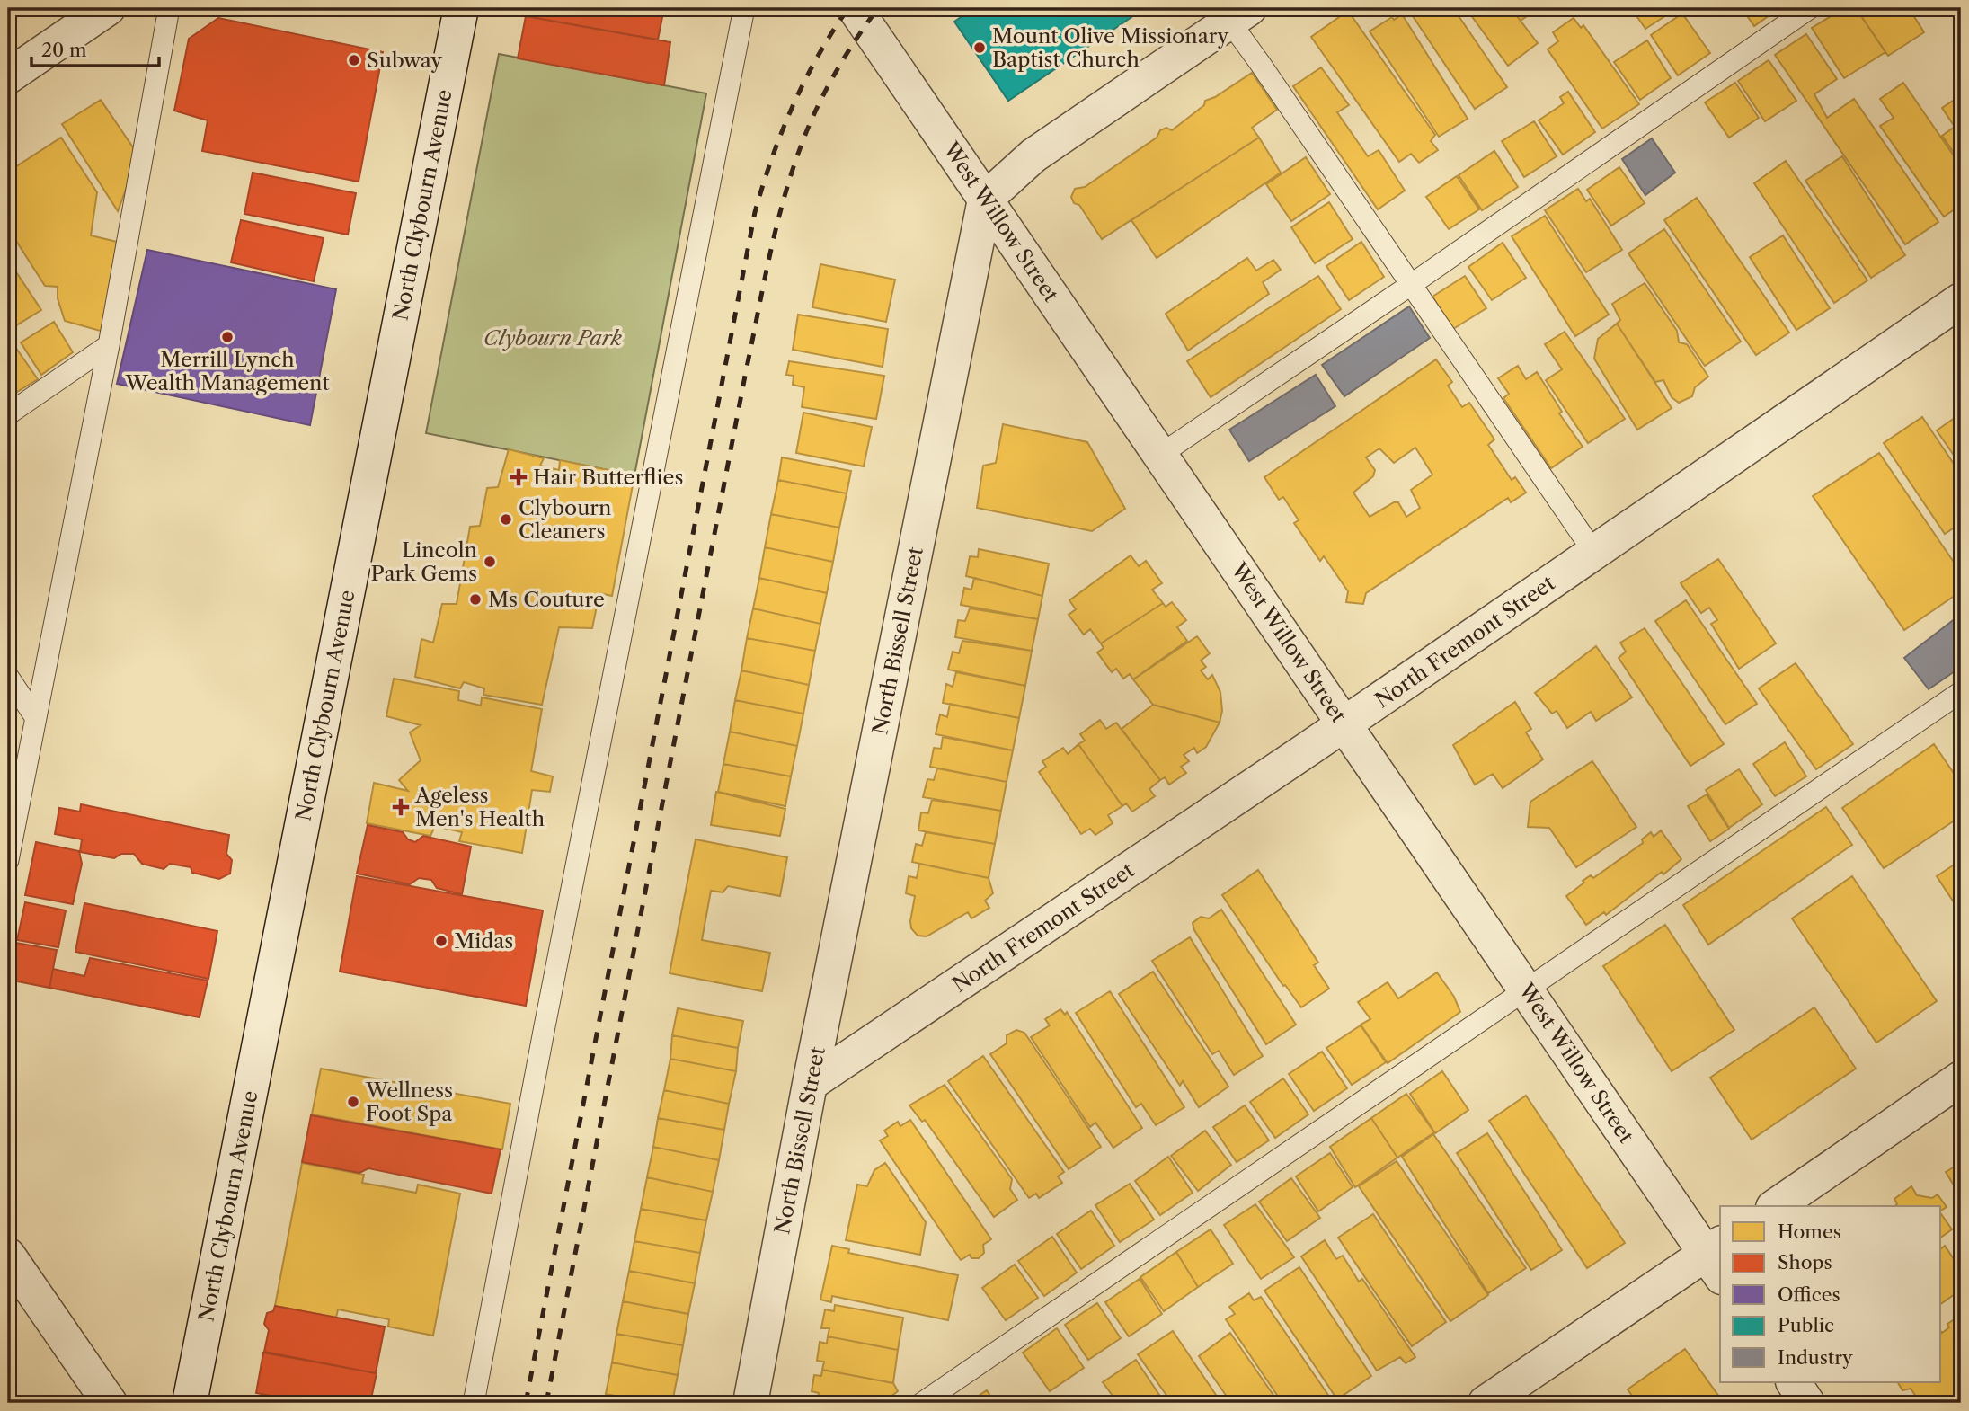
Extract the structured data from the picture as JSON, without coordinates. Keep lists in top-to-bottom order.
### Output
{
  "streets": {
    "street": [
      "North Clybourn Avenue",
      "West Willow Street",
      "North Bissell Street",
      "North Fremont Street"
    ]
  },
  "crossings": [
    ["West Willow Street", "North Bissell Street"],
    ["West Willow Street", "North Fremont Street"],
    ["North Bissell Street", "North Fremont Street"]
  ],
  "parks": ["Clybourn Park"],
  "places": {
    "other": [
      "Mount Olive Missionary Baptist Church",
      "Subway",
      "Merrill Lynch Wealth Management",
      "Clybourn Cleaners",
      "Lincoln Park Gems",
      "Ms Couture",
      "Midas",
      "Wellness Foot Spa"
    ],
    "health": ["Hair Butterflies", "Ageless Men's Health"]
  },
  "legend": [
    "Homes",
    "Shops",
    "Offices",
    "Public",
    "Industry"
  ],
  "scale_bar": "20 m"
}
